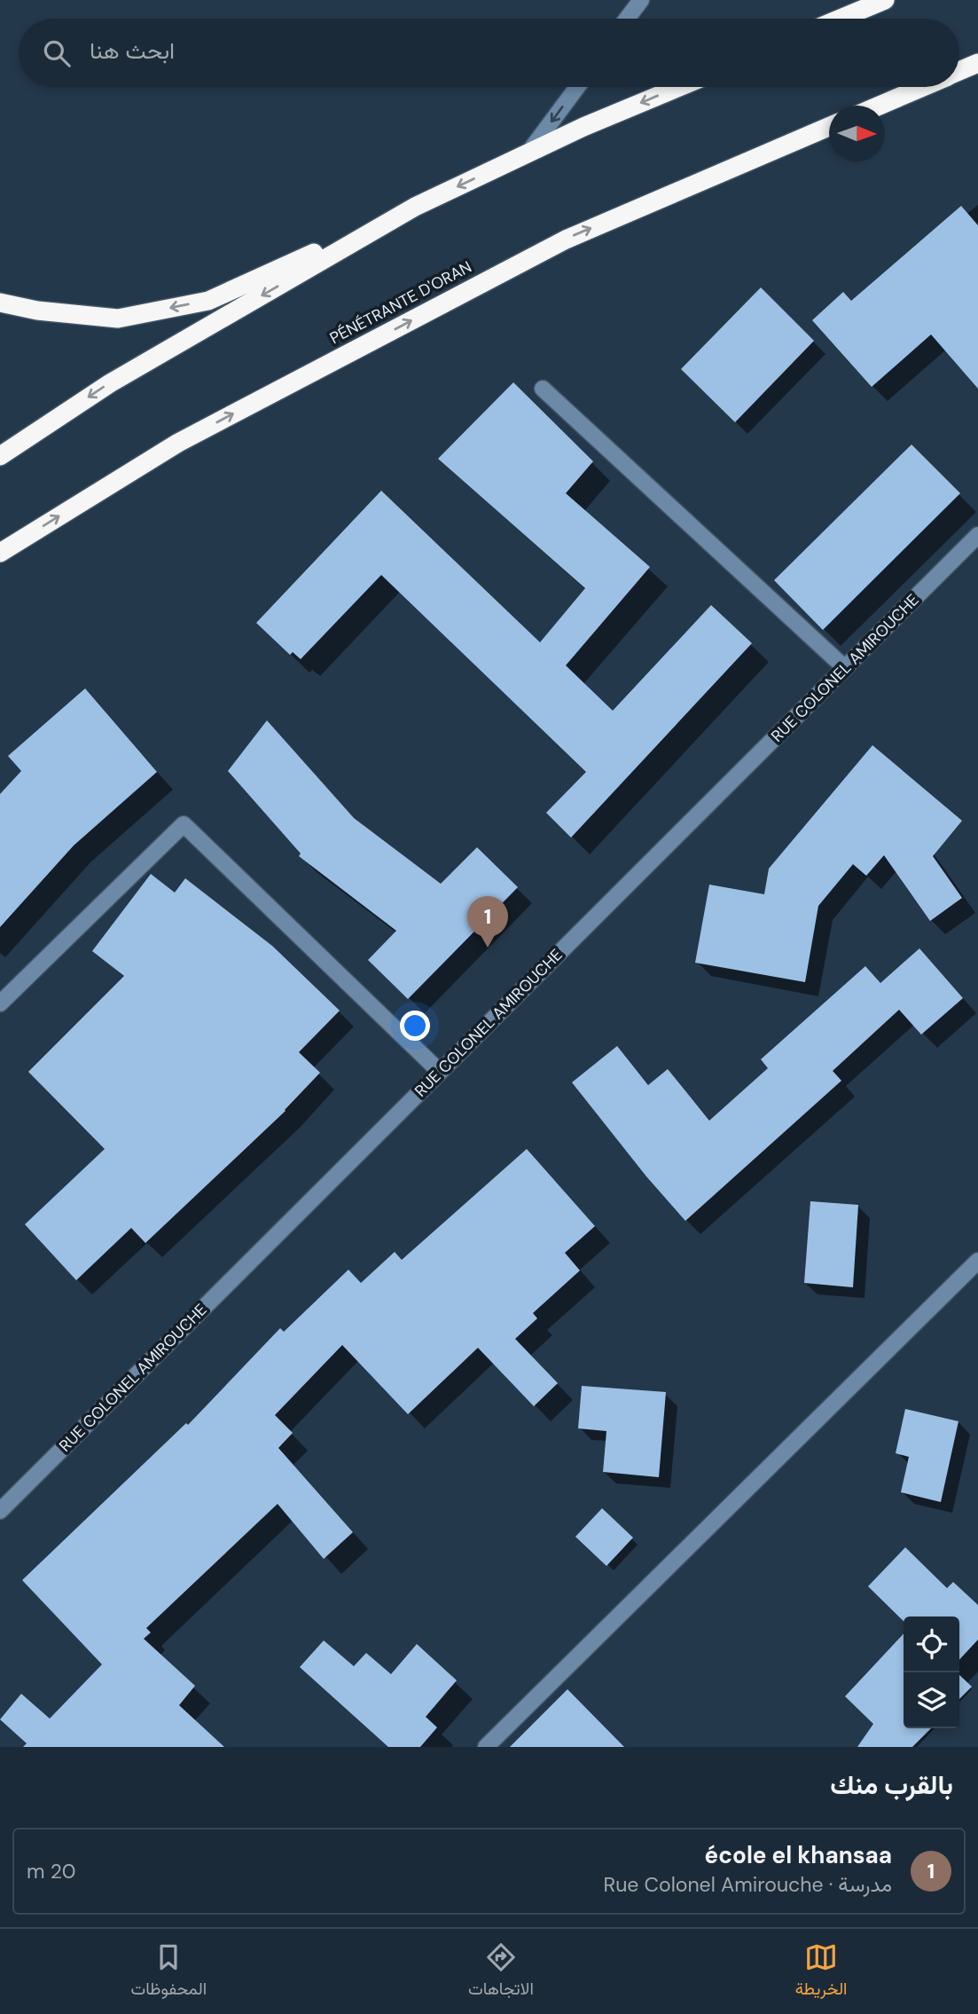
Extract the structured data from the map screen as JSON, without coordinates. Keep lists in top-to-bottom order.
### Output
{
  "streets": {
    "highway": ["PÉNÉTRANTE D'ORAN"],
    "street": ["RUE COLONEL AMIROUCHE"]
  },
  "north": "right",
  "page": {
    "search": "ابحث هنا",
    "pins": "1",
    "heading": "بالقرب منك",
    "list": [
      {
        "mark": "1",
        "name": "école el khansaa",
        "note": "مدرسة · Rue Colonel Amirouche",
        "value": "20 m"
      }
    ],
    "nav": ["الخريطة", "الاتجاهات", "المحفوظات"]
  }
}
